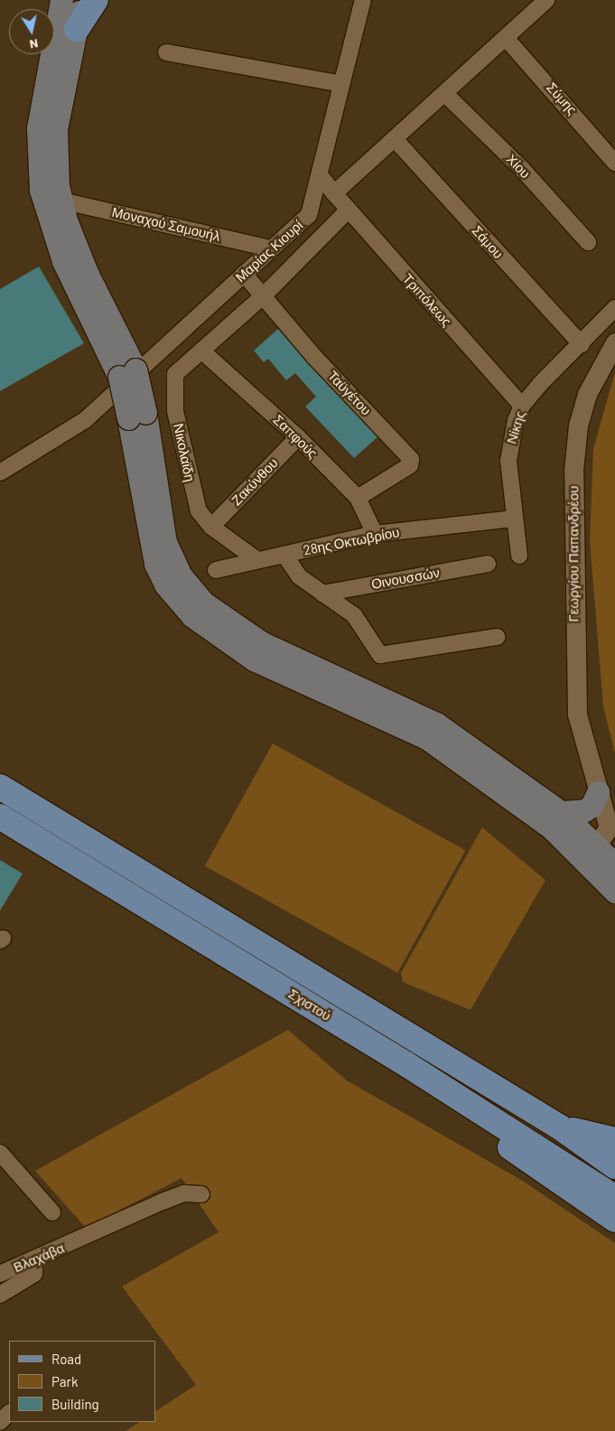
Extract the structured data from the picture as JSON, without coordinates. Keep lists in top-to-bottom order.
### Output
{
  "streets": {
    "main road": ["Σχιστού"],
    "street": [
      "Σύμης",
      "Χίου",
      "Μοναχού Σαμουήλ",
      "Σάμου",
      "Μαρίας Κιουρί",
      "Τριπόλεως",
      "Ταϋγέτου",
      "Νίκης",
      "Σαπφούς",
      "Νικολαϊδη",
      "Ζακύνθου",
      "28ης Οκτωβρίου",
      "Γεωργίου Παπανδρέου",
      "Οινουσσών",
      "Βλαχάβα"
    ]
  },
  "crossings": [
    ["Μοναχού Σαμουήλ", "Μαρίας Κιουρί"],
    ["Σάμου", "Νίκης"],
    ["Μαρίας Κιουρί", "Τριπόλεως"],
    ["Μαρίας Κιουρί", "Ταϋγέτου"],
    ["Μαρίας Κιουρί", "Σαπφούς"],
    ["Μαρίας Κιουρί", "Νικολαϊδη"],
    ["Τριπόλεως", "Νίκης"],
    ["Ταϋγέτου", "Σαπφούς"],
    ["Νίκης", "28ης Οκτωβρίου"],
    ["Σαπφούς", "Ζακύνθου"],
    ["Σαπφούς", "28ης Οκτωβρίου"],
    ["Νικολαϊδη", "Ζακύνθου"]
  ],
  "legend": ["Road", "Park", "Building"],
  "north": "bottom"
}
